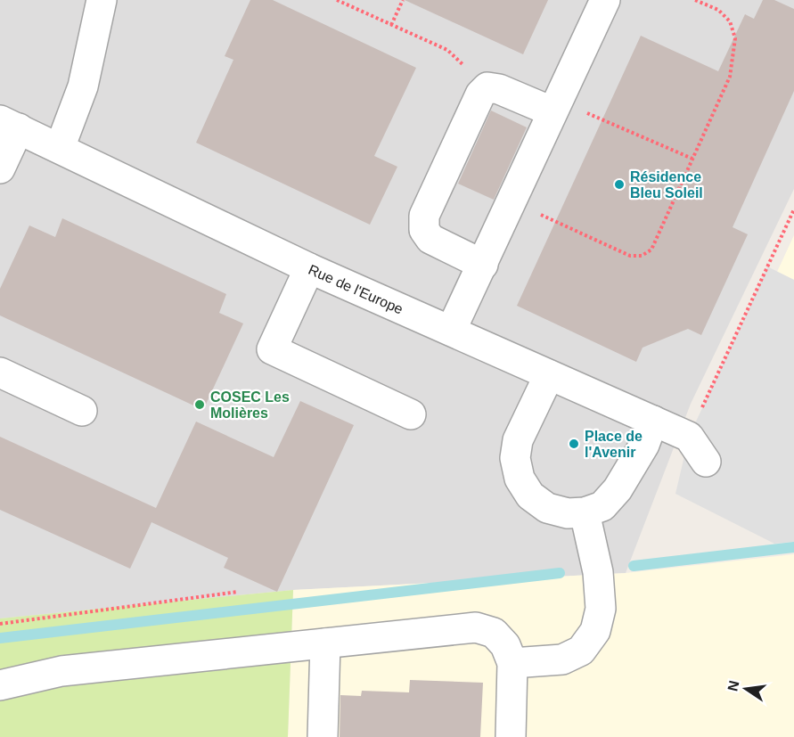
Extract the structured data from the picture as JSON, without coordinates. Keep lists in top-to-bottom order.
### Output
{
  "streets": {
    "street": ["Rue de l'Europe"]
  },
  "places": ["Résidence Bleu Soleil", "COSEC Les Molières", "Place de l'Avenir"],
  "north": "left"
}
